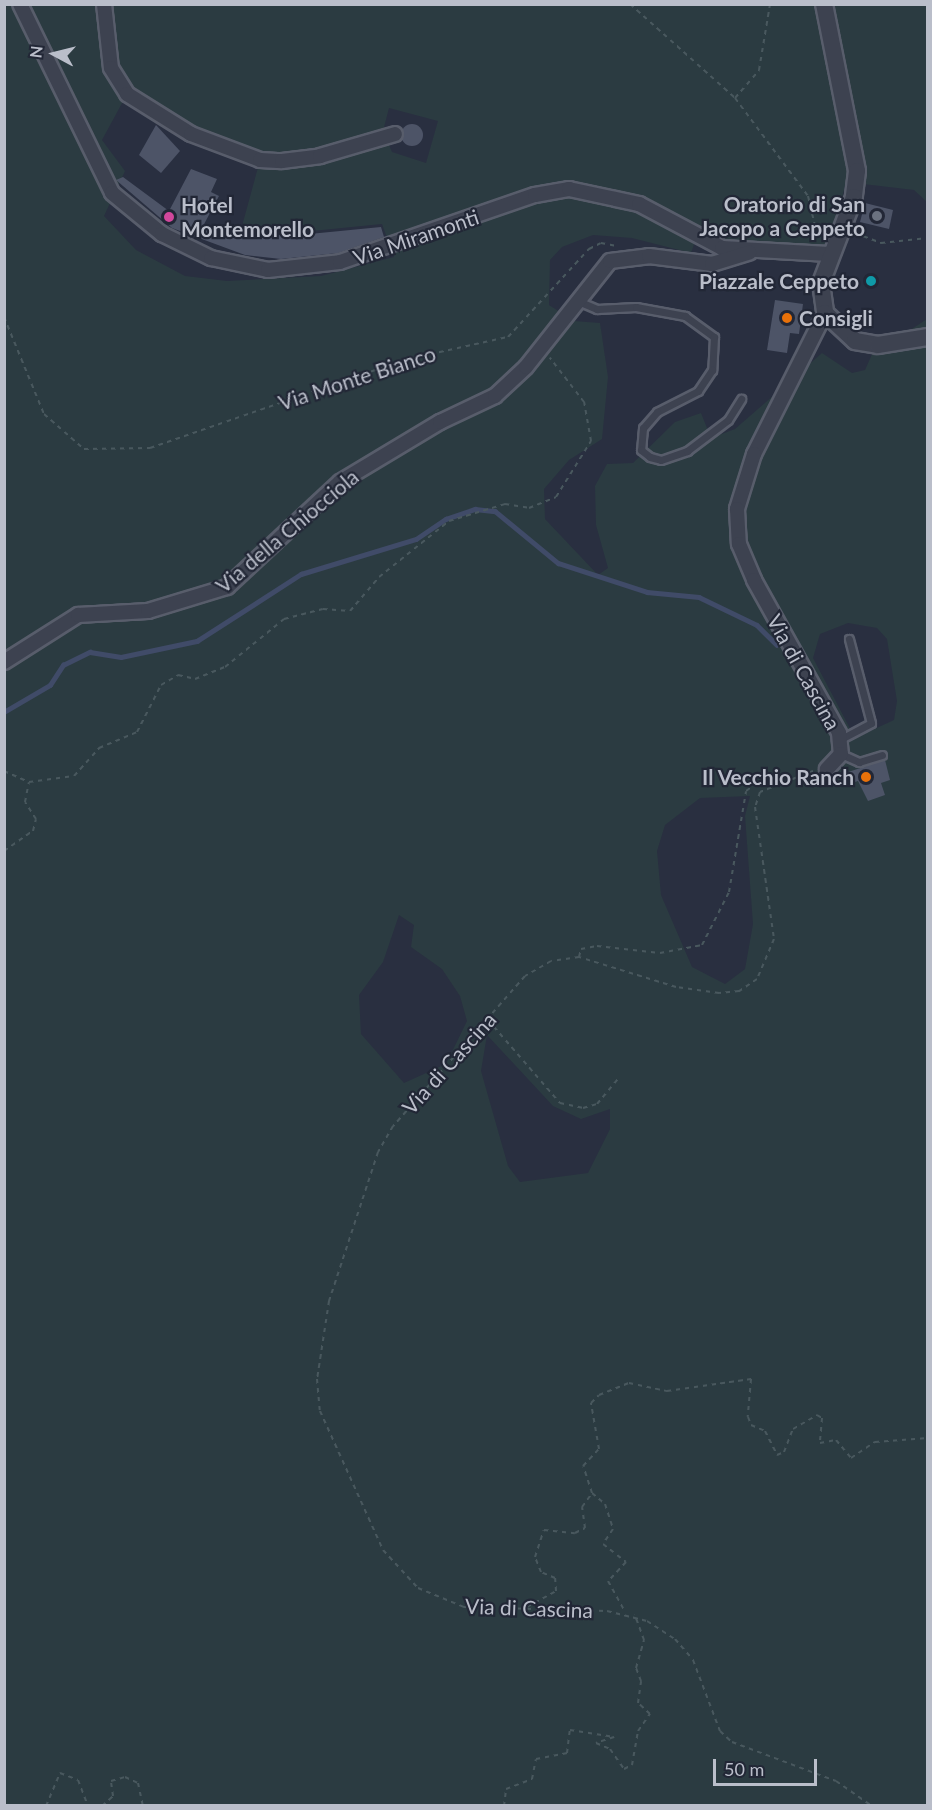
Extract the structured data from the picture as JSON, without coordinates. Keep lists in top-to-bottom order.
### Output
{
  "streets": {
    "street": ["Via Miramonti", "Via della Chiocciola", "Via di Cascina"],
    "path": ["Via Monte Bianco"]
  },
  "crossings": [
    ["Via Monte Bianco", "Via della Chiocciola"]
  ],
  "places": [
    "Oratorio di San Jacopo a Ceppeto",
    "Hotel Montemorello",
    "Piazzale Ceppeto",
    "Consigli",
    "Il Vecchio Ranch"
  ],
  "scale_bar": "50 m",
  "north": "left"
}
